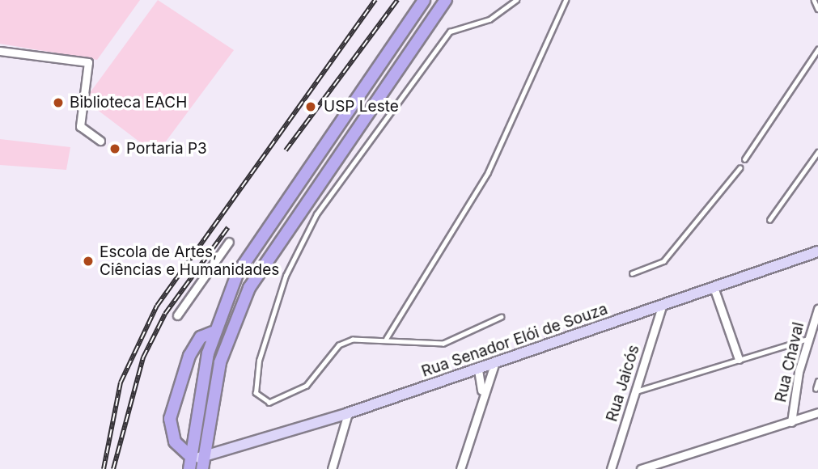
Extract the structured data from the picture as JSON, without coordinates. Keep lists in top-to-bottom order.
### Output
{
  "streets": {
    "main road": ["Rua Senador Elói de Souza"],
    "street": ["Rua Chaval", "Rua Jaicós"]
  },
  "crossings": [
    ["Rua Senador Elói de Souza", "Rua Jaicós"]
  ],
  "places": [
    "Biblioteca EACH",
    "USP Leste",
    "Portaria P3",
    "Escola de Artes, Ciências e Humanidades"
  ]
}
